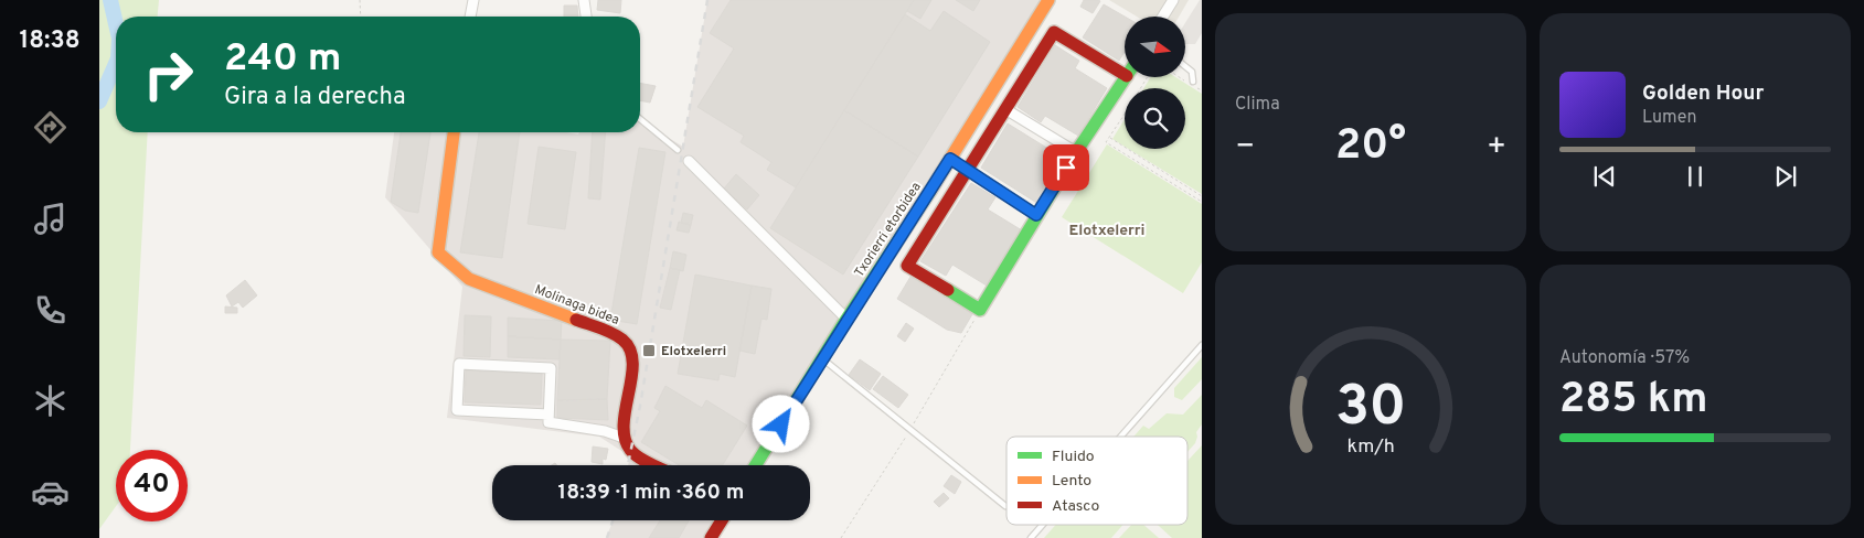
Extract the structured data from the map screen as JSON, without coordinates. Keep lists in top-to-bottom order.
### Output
{
  "streets": {
    "street": ["Txorierri etorbidea", "Molinaga bidea"]
  },
  "districts": ["Elotxelerri"],
  "places": {
    "transit": ["Elotxelerri"]
  },
  "legend": ["Fluido", "Lento", "Atasco"],
  "north": "right",
  "page": {
    "tabs": "18:38",
    "tile": [
      "Clima",
      ["Autonomía · 57%", "285 km"]
    ],
    "turn": ["240 m", "Gira a la derecha"],
    "song": ["Golden Hour", "Lumen"],
    "heat": ["−", "20°", "+"],
    "limit": "40",
    "trip": "18:39 · 1 min · 360 m",
    "gauge": ["30", "km/h"]
  }
}
